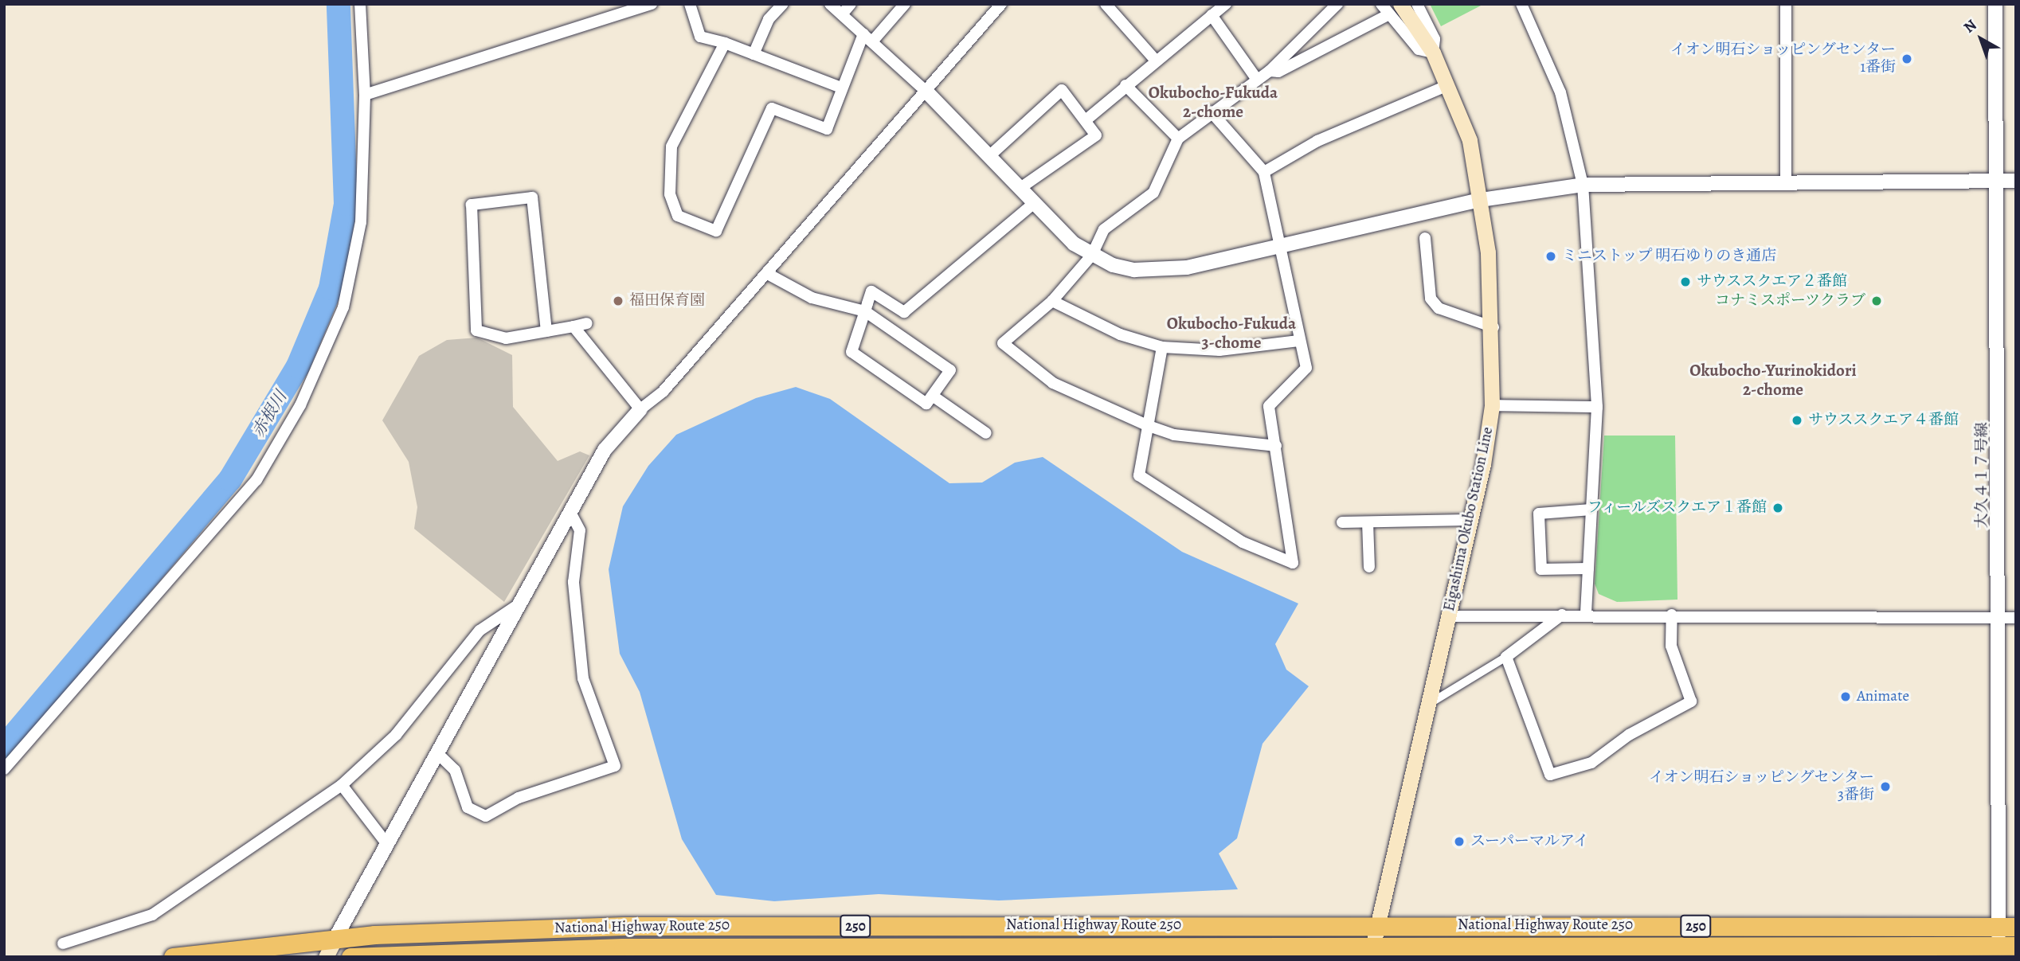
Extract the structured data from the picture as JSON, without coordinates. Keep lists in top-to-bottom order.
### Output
{
  "streets": {
    "highway": ["National Highway Route 250", "250"],
    "main road": ["Eigashima Okubo Station Line"],
    "street": ["大久４１７号線"]
  },
  "crossings": [
    ["大久４１７号線", "National Highway Route 250"],
    ["Eigashima Okubo Station Line", "National Highway Route 250"]
  ],
  "districts": ["Okubocho-Fukuda 2-chome", "Okubocho-Fukuda 3-chome", "Okubocho-Yurinokidori 2-chome"],
  "water": ["赤根川"],
  "places": [
    "イオン明石ショッピングセンター 1番街",
    "ミニストップ 明石ゆりのき通店",
    "サウススクエア２番館",
    "福田保育園",
    "コナミスポーツクラブ",
    "サウススクエア４番館",
    "フィールズスクエア１番館",
    "Animate",
    "イオン明石ショッピングセンター 3番街",
    "スーパーマルアイ"
  ],
  "north": "top left"
}
